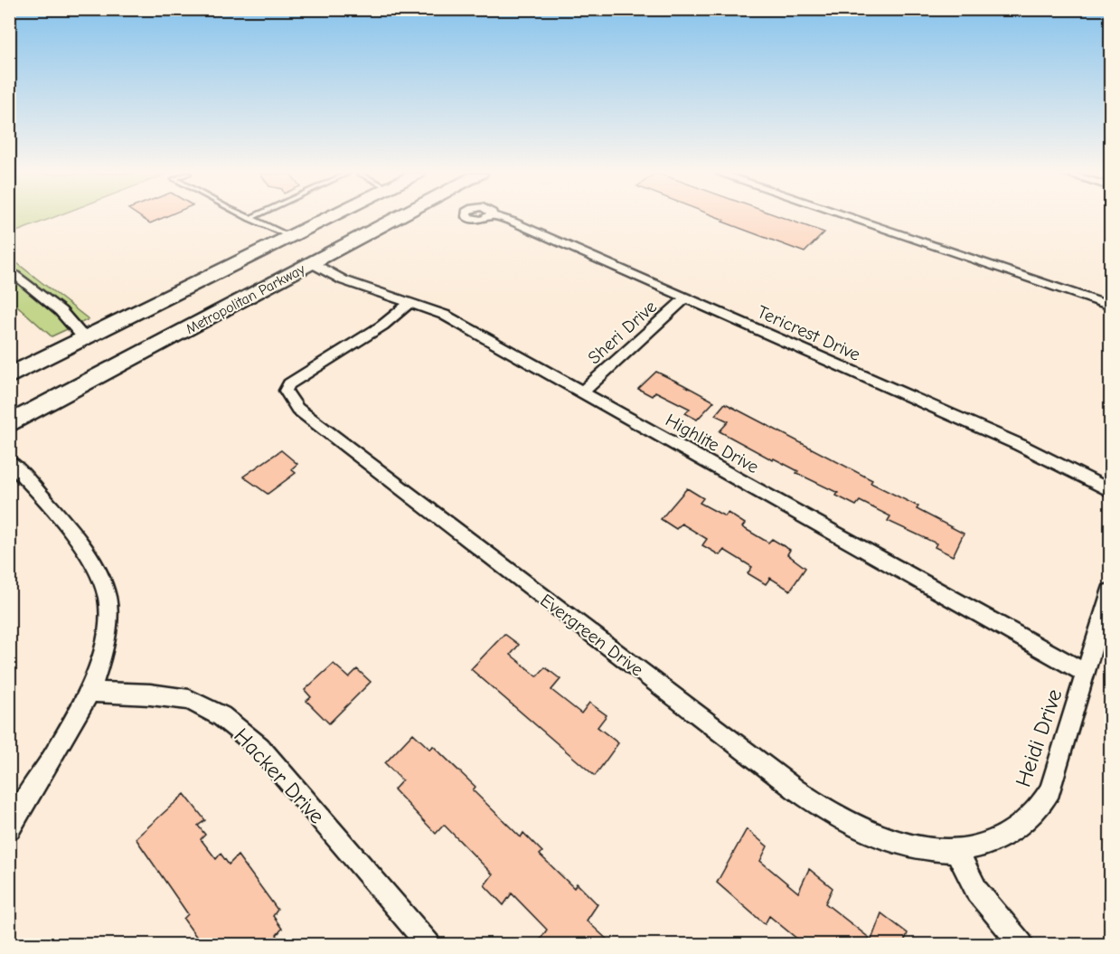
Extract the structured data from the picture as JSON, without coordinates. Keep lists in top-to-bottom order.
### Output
{
  "streets": {
    "main road": ["Metropolitan Parkway"],
    "street": [
      "Sheri Drive",
      "Tericrest Drive",
      "Highlite Drive",
      "Evergreen Drive",
      "Heidi Drive",
      "Hacker Drive"
    ]
  },
  "crossings": [
    ["Metropolitan Parkway", "Highlite Drive"],
    ["Sheri Drive", "Tericrest Drive"],
    ["Sheri Drive", "Highlite Drive"],
    ["Highlite Drive", "Evergreen Drive"],
    ["Highlite Drive", "Heidi Drive"],
    ["Evergreen Drive", "Heidi Drive"]
  ]
}
